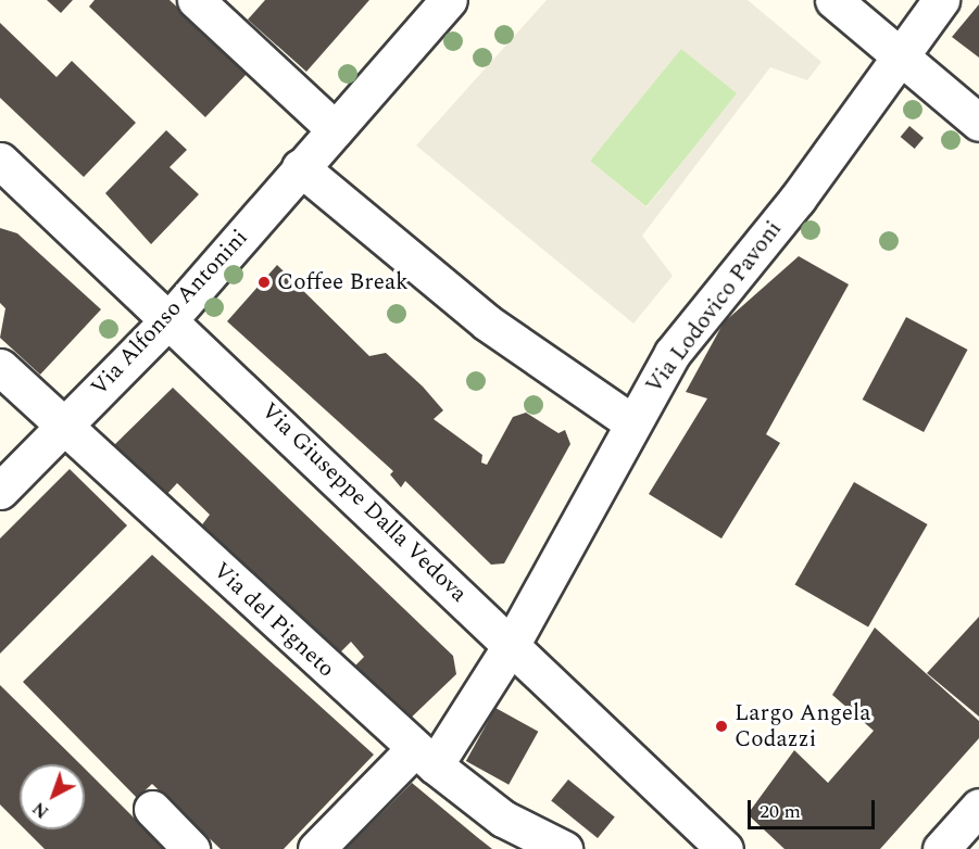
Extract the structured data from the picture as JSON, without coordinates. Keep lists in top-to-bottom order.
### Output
{
  "streets": {
    "street": [
      "Via Lodovico Pavoni",
      "Via Alfonso Antonini",
      "Via Giuseppe Dalla Vedova",
      "Via del Pigneto"
    ]
  },
  "crossings": [
    ["Via Lodovico Pavoni", "Via Giuseppe Dalla Vedova"],
    ["Via Lodovico Pavoni", "Via del Pigneto"],
    ["Via Alfonso Antonini", "Via Giuseppe Dalla Vedova"],
    ["Via Alfonso Antonini", "Via del Pigneto"]
  ],
  "places": ["Coffee Break", "Largo Angela Codazzi"],
  "scale_bar": "20 m",
  "north": "bottom left"
}
